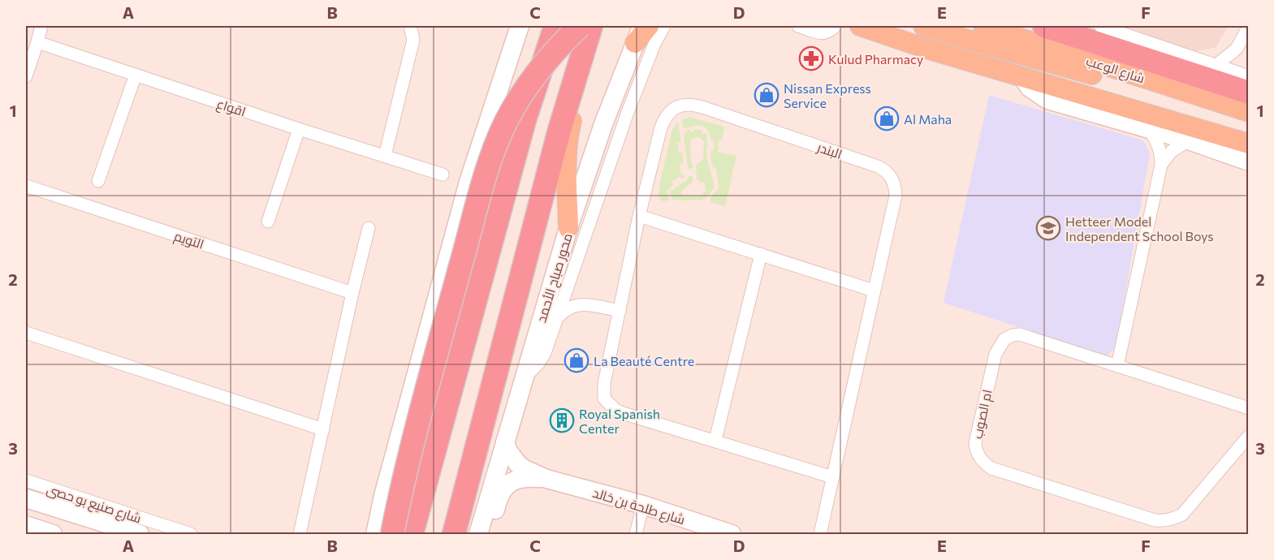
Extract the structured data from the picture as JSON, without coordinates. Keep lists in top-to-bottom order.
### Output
{
  "streets": {
    "main road": ["شارع الوعب"],
    "street": [
      "اقواع",
      "البندر",
      "التويم",
      "محور صباح الأحمد",
      "ام الصوب",
      "شارع صنيع بو حصى",
      "شارع طلحة بن خالد"
    ]
  },
  "crossings": [
    ["محور صباح الأحمد", "شارع طلحة بن خالد"]
  ],
  "places": {
    "pharmacy": ["Kulud Pharmacy"],
    "shop": ["Nissan Express Service", "Al Maha", "La Beauté Centre"],
    "school or university": ["Hetteer Model Independent School Boys"],
    "building": ["Royal Spanish Center"]
  },
  "grid": {
    "columns": [
      "A",
      "B",
      "C",
      "D",
      "E",
      "F"
    ],
    "rows": ["1", "2", "3"]
  }
}
